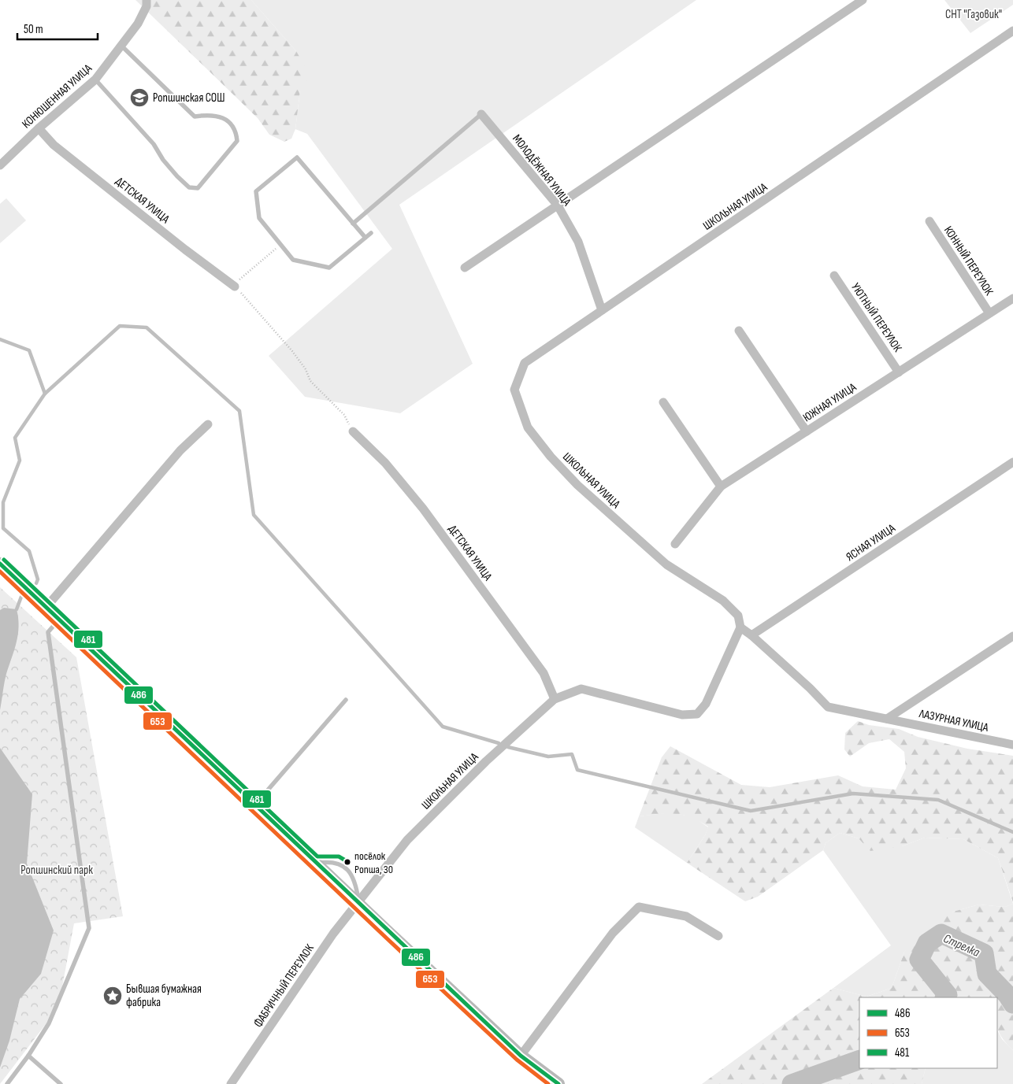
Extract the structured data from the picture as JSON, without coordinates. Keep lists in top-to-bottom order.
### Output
{
  "streets": {
    "street": [
      "КОНЮШЕННАЯ УЛИЦА",
      "МОЛОДЁЖНАЯ УЛИЦА",
      "ДЕТСКАЯ УЛИЦА",
      "ШКОЛЬНАЯ УЛИЦА",
      "КОННЫЙ ПЕРЕУЛОК",
      "УЮТНЫЙ ПЕРЕУЛОК",
      "ЮЖНАЯ УЛИЦА",
      "ЯСНАЯ УЛИЦА",
      "ЛАЗУРНАЯ УЛИЦА",
      "ФАБРИЧНЫЙ ПЕРЕУЛОК"
    ]
  },
  "crossings": [
    ["КОНЮШЕННАЯ УЛИЦА", "ДЕТСКАЯ УЛИЦА"],
    ["МОЛОДЁЖНАЯ УЛИЦА", "ШКОЛЬНАЯ УЛИЦА"],
    ["ДЕТСКАЯ УЛИЦА", "ШКОЛЬНАЯ УЛИЦА"],
    ["ШКОЛЬНАЯ УЛИЦА", "ФАБРИЧНЫЙ ПЕРЕУЛОК"],
    ["КОННЫЙ ПЕРЕУЛОК", "ЮЖНАЯ УЛИЦА"],
    ["УЮТНЫЙ ПЕРЕУЛОК", "ЮЖНАЯ УЛИЦА"],
    ["ЯСНАЯ УЛИЦА", "ЛАЗУРНАЯ УЛИЦА"]
  ],
  "water": ["Стрелка"],
  "parks": ["СНТ \"Газовик\"", "Ропшинский парк"],
  "places": {
    "school or university": ["Ропшинская СОШ"],
    "other": ["посёлок Ропша, 30"],
    "place": ["Бывшая бумажная фабрика"]
  },
  "lines": ["transit line 481", "transit line 486", "transit line 653"],
  "legend": ["486", "653", "481"],
  "scale_bar": "50 m"
}
